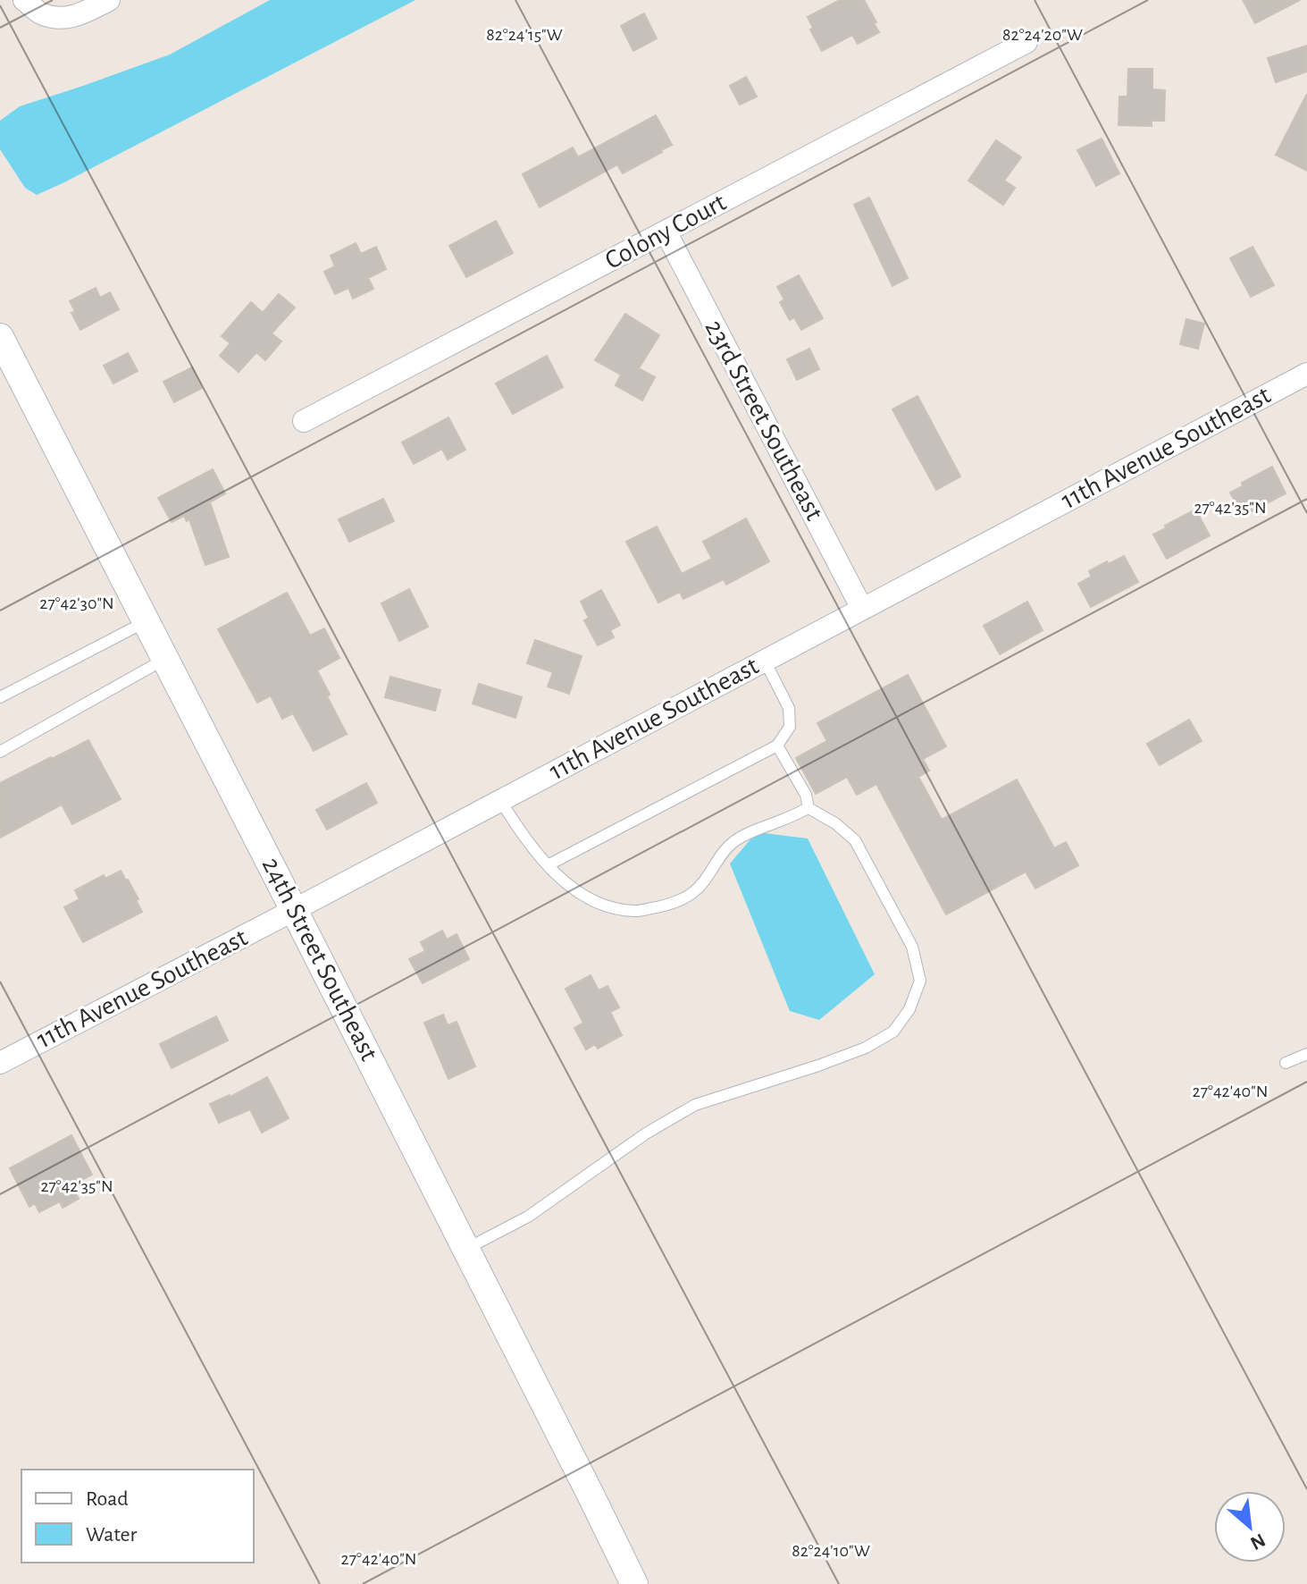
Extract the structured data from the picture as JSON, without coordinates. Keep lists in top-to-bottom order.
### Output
{
  "streets": {
    "street": [
      "Colony Court",
      "23rd Street Southeast",
      "11th Avenue Southeast",
      "24th Street Southeast"
    ]
  },
  "crossings": [
    ["Colony Court", "23rd Street Southeast"],
    ["23rd Street Southeast", "11th Avenue Southeast"],
    ["11th Avenue Southeast", "24th Street Southeast"]
  ],
  "legend": ["Road", "Water"],
  "north": "bottom right",
  "coordinates": [
    "82°24'15\"W",
    "82°24'20\"W",
    "27°42'35\"N",
    "27°42'30\"N",
    "27°42'40\"N",
    "82°24'10\"W"
  ]
}
